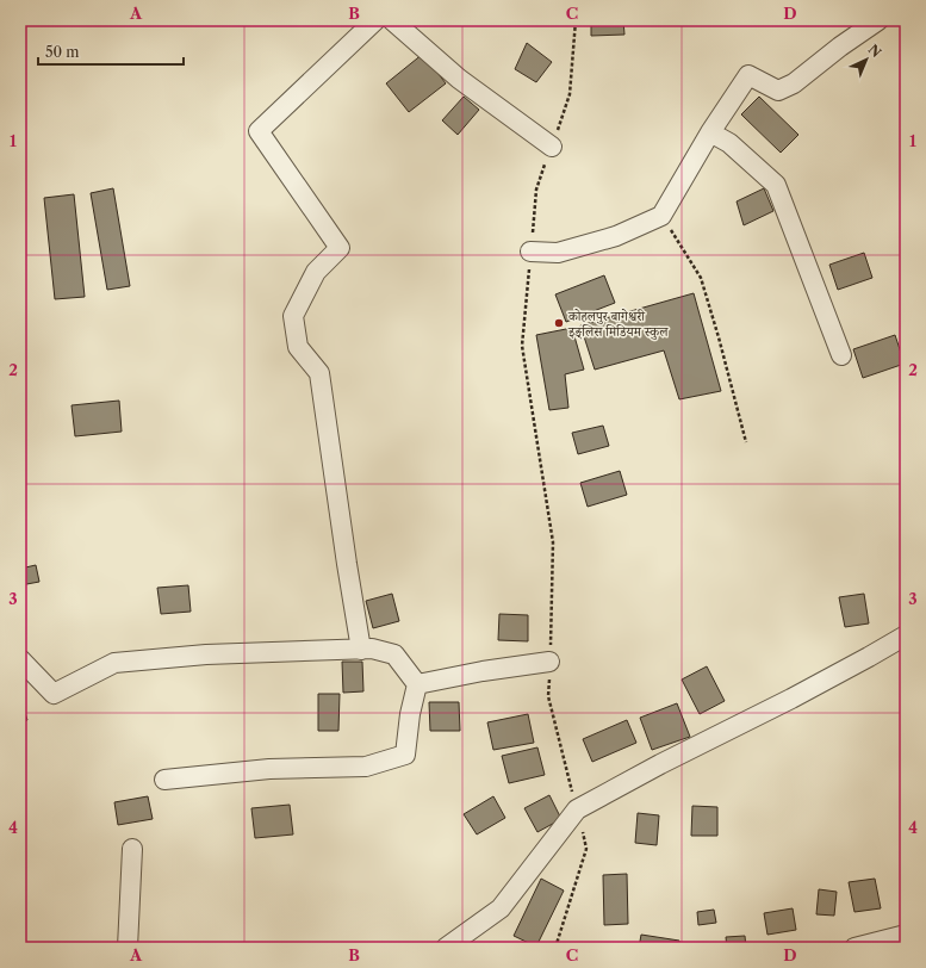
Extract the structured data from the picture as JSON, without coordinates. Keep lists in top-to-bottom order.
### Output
{
  "places": ["कोहलपुर बागेश्वरी इङ्लिस मिडियम स्कुल"],
  "scale_bar": "50 m",
  "north": "top right",
  "grid": {
    "columns": [
      "A",
      "B",
      "C",
      "D"
    ],
    "rows": [
      "1",
      "2",
      "3",
      "4"
    ]
  }
}
